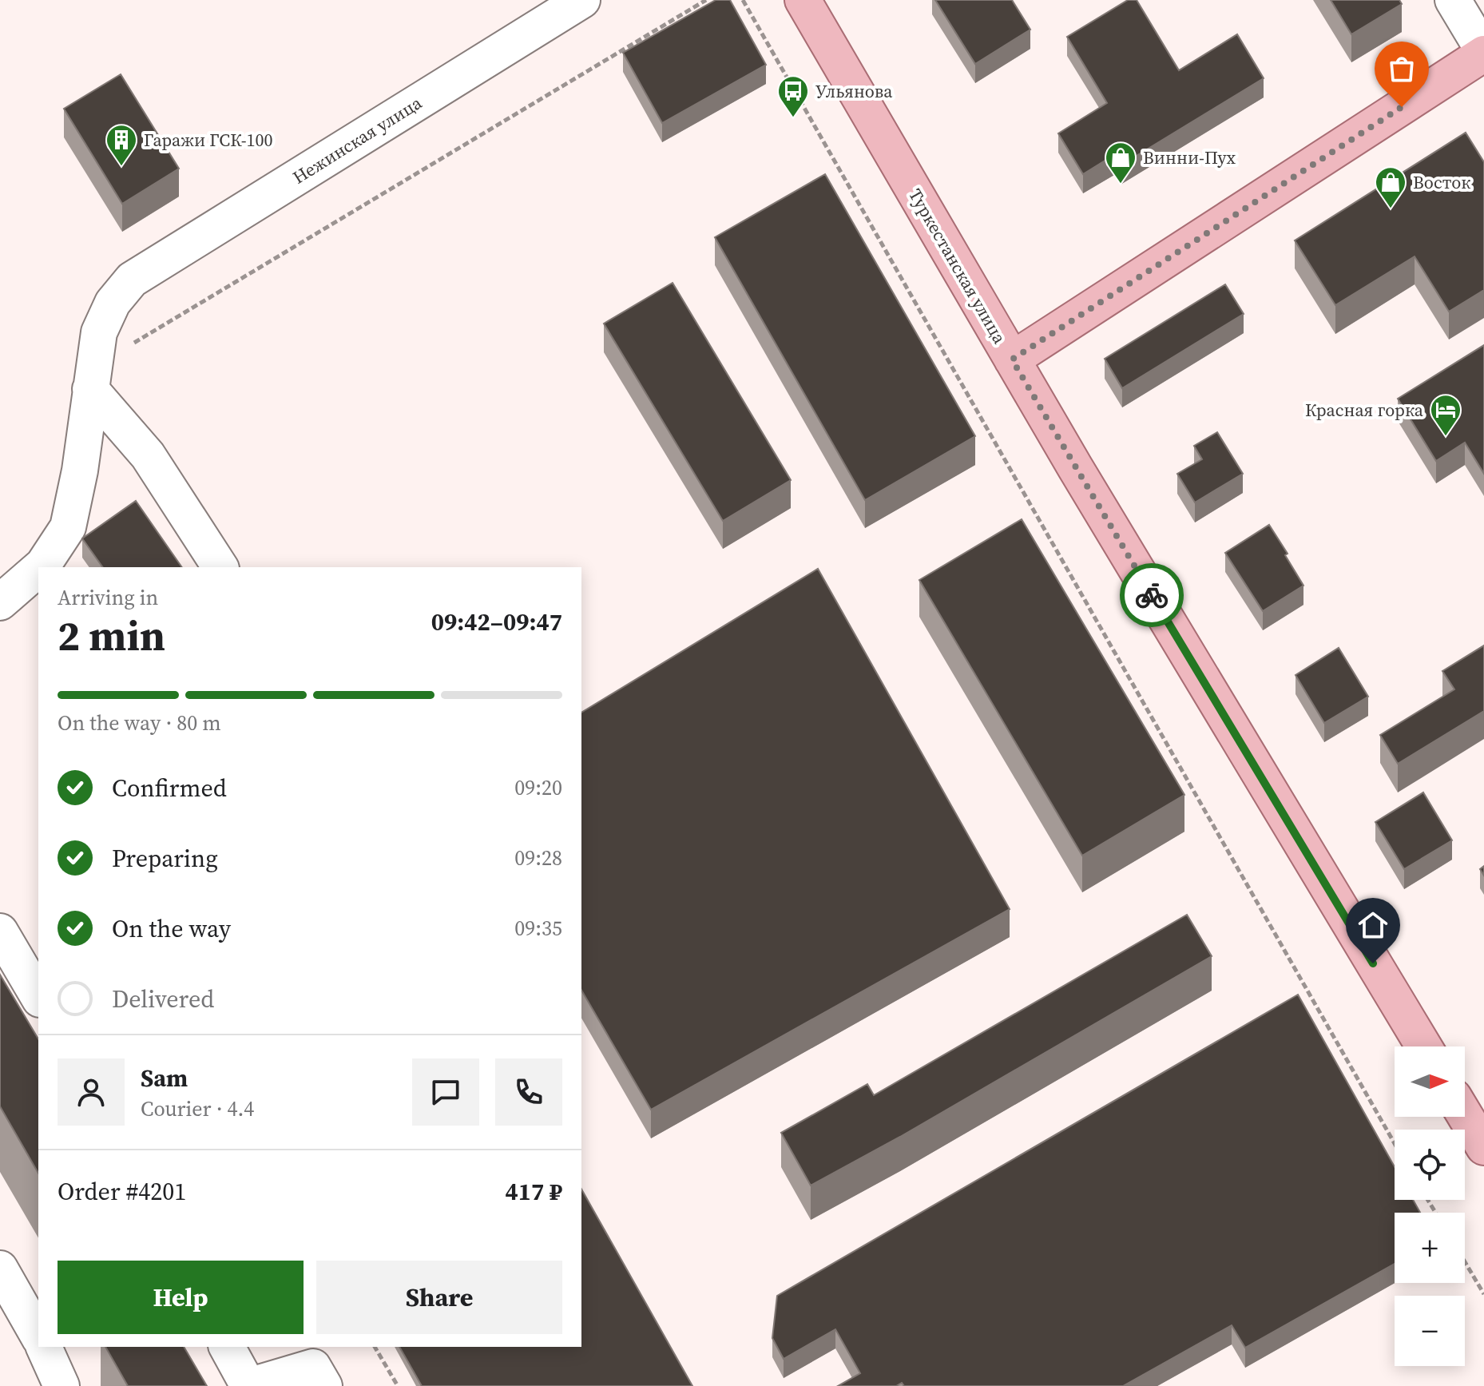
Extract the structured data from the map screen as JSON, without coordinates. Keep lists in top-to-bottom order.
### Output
{
  "streets": {
    "main road": ["Туркестанская улица"],
    "street": ["Нежинская улица"]
  },
  "places": {
    "bus stop": ["Ульянова"],
    "building": ["Гаражи ГСК-100"],
    "shop": ["Винни-Пух", "Восток"],
    "hotel": ["Красная горка"]
  },
  "north": "right",
  "page": {
    "heading": ["2 min", "Arriving in", "09:42–09:47"],
    "panel": [
      "Sam",
      "Courier · 4.4",
      "Order #4201",
      "417 ₽"
    ],
    "bar": "On the way · 80 m",
    "list": [
      ["Confirmed", "09:20"],
      ["Preparing", "09:28"],
      ["On the way", "09:35"],
      "Delivered"
    ],
    "map_buttons": ["+", "−"],
    "buttons": ["Help", "Share"]
  }
}
